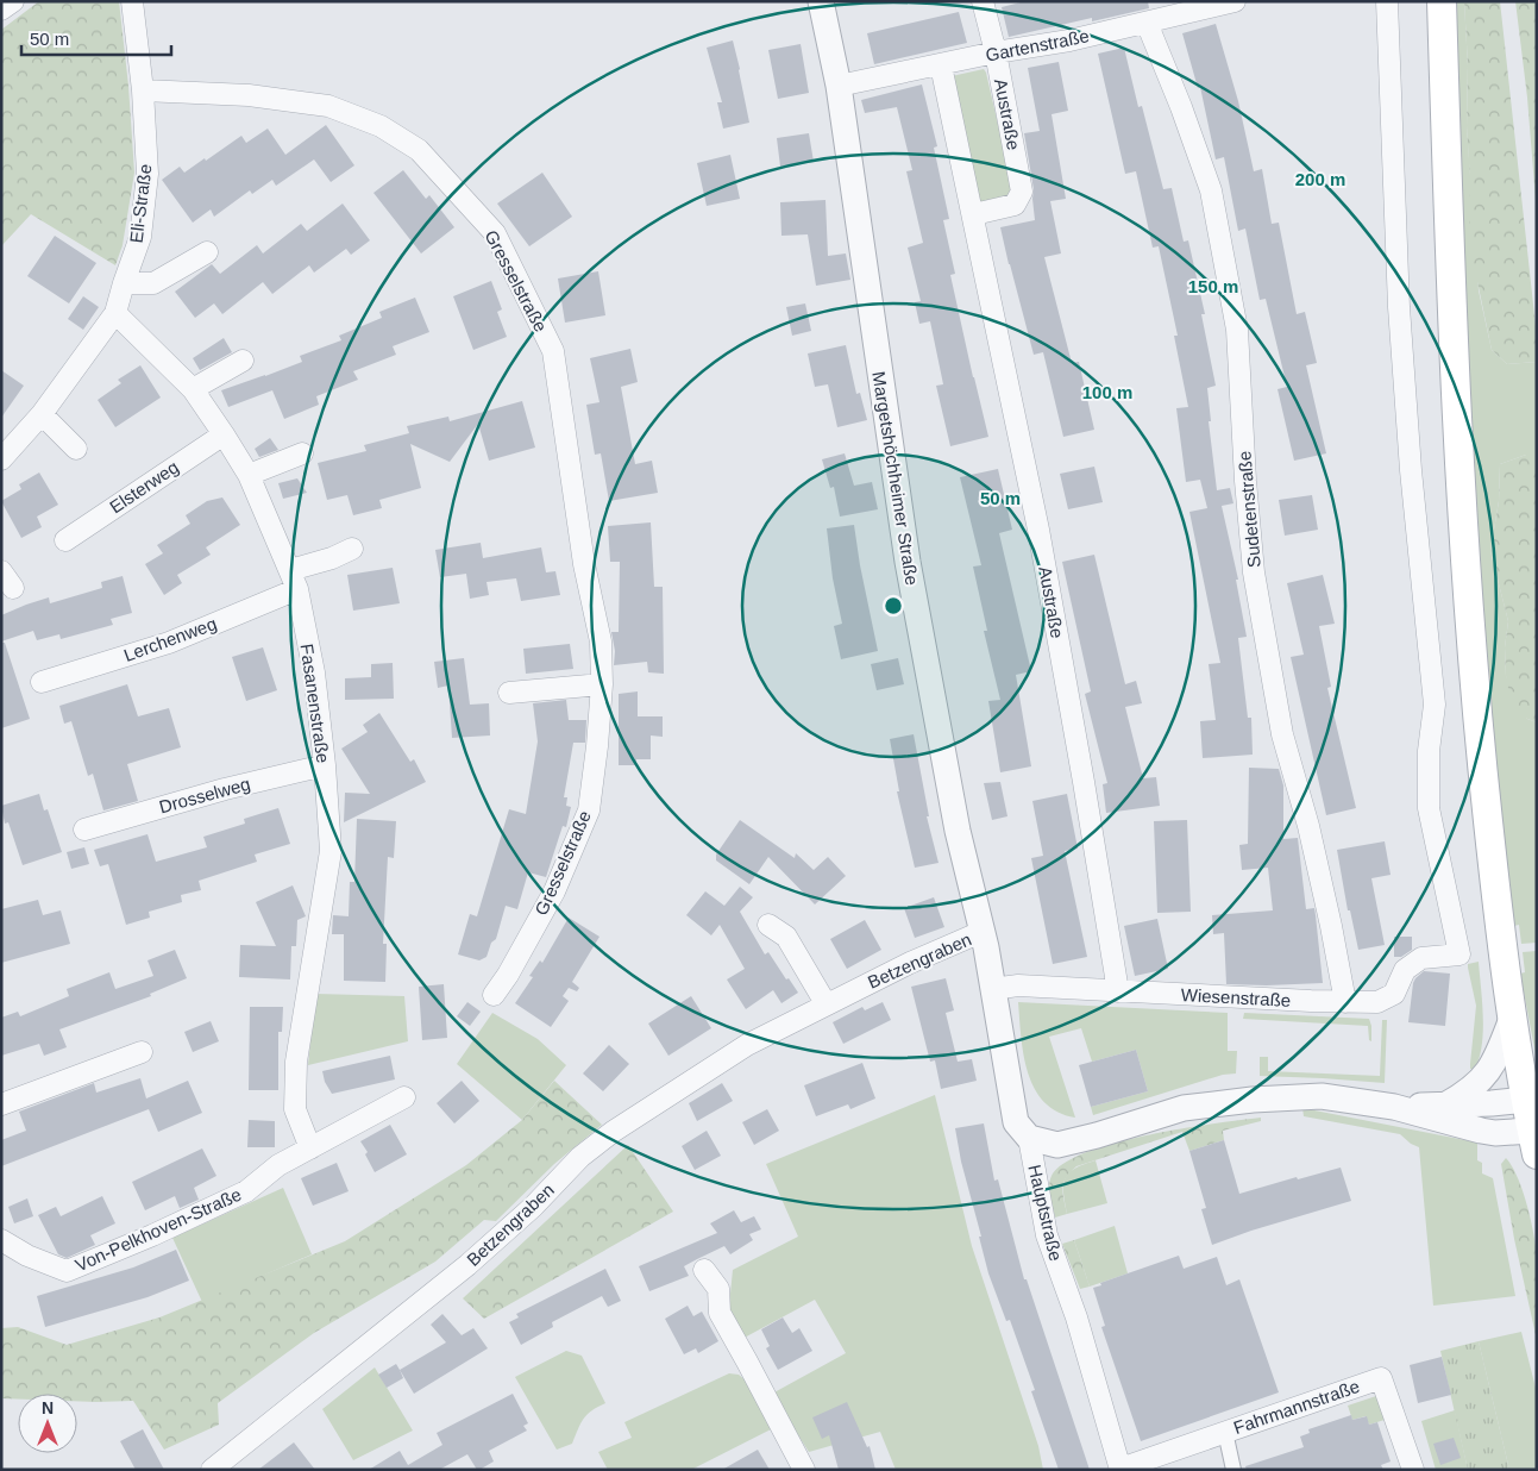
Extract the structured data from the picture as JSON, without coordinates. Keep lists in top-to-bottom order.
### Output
{
  "streets": {
    "street": [
      "Gartenstraße",
      "Austraße",
      "Eli-Straße",
      "Gresselstraße",
      "Margetshöchheimer Straße",
      "Elsterweg",
      "Sudetenstraße",
      "Lerchenweg",
      "Fasanenstraße",
      "Drosselweg",
      "Betzengraben",
      "Wiesenstraße",
      "Hauptstraße",
      "Von-Pelkhoven-Straße",
      "Fahrmannstraße"
    ]
  },
  "crossings": [
    ["Gartenstraße", "Austraße"],
    ["Gartenstraße", "Margetshöchheimer Straße"],
    ["Gartenstraße", "Sudetenstraße"],
    ["Austraße", "Wiesenstraße"],
    ["Eli-Straße", "Gresselstraße"],
    ["Eli-Straße", "Fasanenstraße"],
    ["Margetshöchheimer Straße", "Betzengraben"],
    ["Margetshöchheimer Straße", "Wiesenstraße"],
    ["Margetshöchheimer Straße", "Hauptstraße"],
    ["Elsterweg", "Fasanenstraße"],
    ["Sudetenstraße", "Wiesenstraße"],
    ["Lerchenweg", "Fasanenstraße"],
    ["Fasanenstraße", "Drosselweg"],
    ["Fasanenstraße", "Von-Pelkhoven-Straße"],
    ["Wiesenstraße", "Hauptstraße"],
    ["Hauptstraße", "Fahrmannstraße"]
  ],
  "scale_bar": "50 m",
  "north": "top",
  "rings": [
    "200 m",
    "150 m",
    "100 m",
    "50 m"
  ]
}
